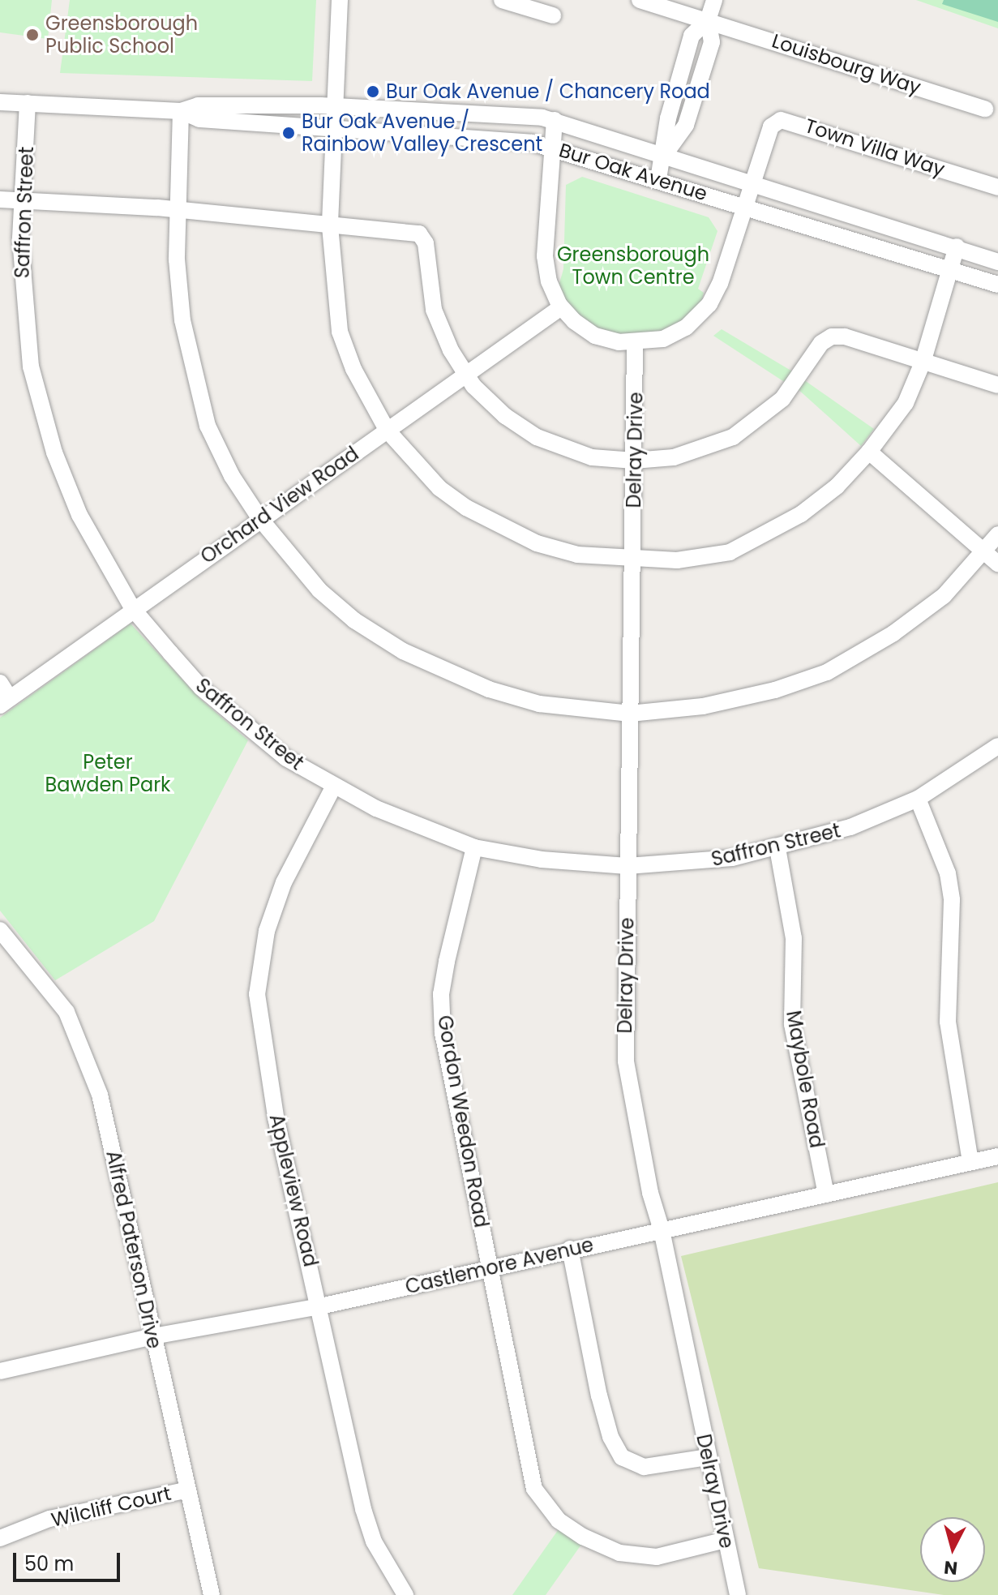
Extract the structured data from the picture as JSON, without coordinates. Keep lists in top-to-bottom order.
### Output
{
  "streets": {
    "street": [
      "Louisbourg Way",
      "Town Villa Way",
      "Bur Oak Avenue",
      "Saffron Street",
      "Delray Drive",
      "Orchard View Road",
      "Maybole Road",
      "Gordon Weedon Road",
      "Appleview Road",
      "Alfred Paterson Drive",
      "Castlemore Avenue",
      "Wilcliff Court"
    ]
  },
  "crossings": [
    ["Town Villa Way", "Bur Oak Avenue"],
    ["Bur Oak Avenue", "Saffron Street"],
    ["Saffron Street", "Delray Drive"],
    ["Saffron Street", "Orchard View Road"],
    ["Saffron Street", "Maybole Road"],
    ["Saffron Street", "Gordon Weedon Road"],
    ["Saffron Street", "Appleview Road"],
    ["Delray Drive", "Gordon Weedon Road"],
    ["Delray Drive", "Castlemore Avenue"],
    ["Maybole Road", "Castlemore Avenue"],
    ["Gordon Weedon Road", "Castlemore Avenue"],
    ["Appleview Road", "Castlemore Avenue"],
    ["Alfred Paterson Drive", "Castlemore Avenue"],
    ["Alfred Paterson Drive", "Wilcliff Court"]
  ],
  "parks": ["Greensborough Town Centre", "Peter Bawden Park"],
  "places": ["Greensborough Public School", "Bur Oak Avenue / Chancery Road", "Bur Oak Avenue / Rainbow Valley Crescent"],
  "scale_bar": "50 m",
  "north": "bottom"
}
